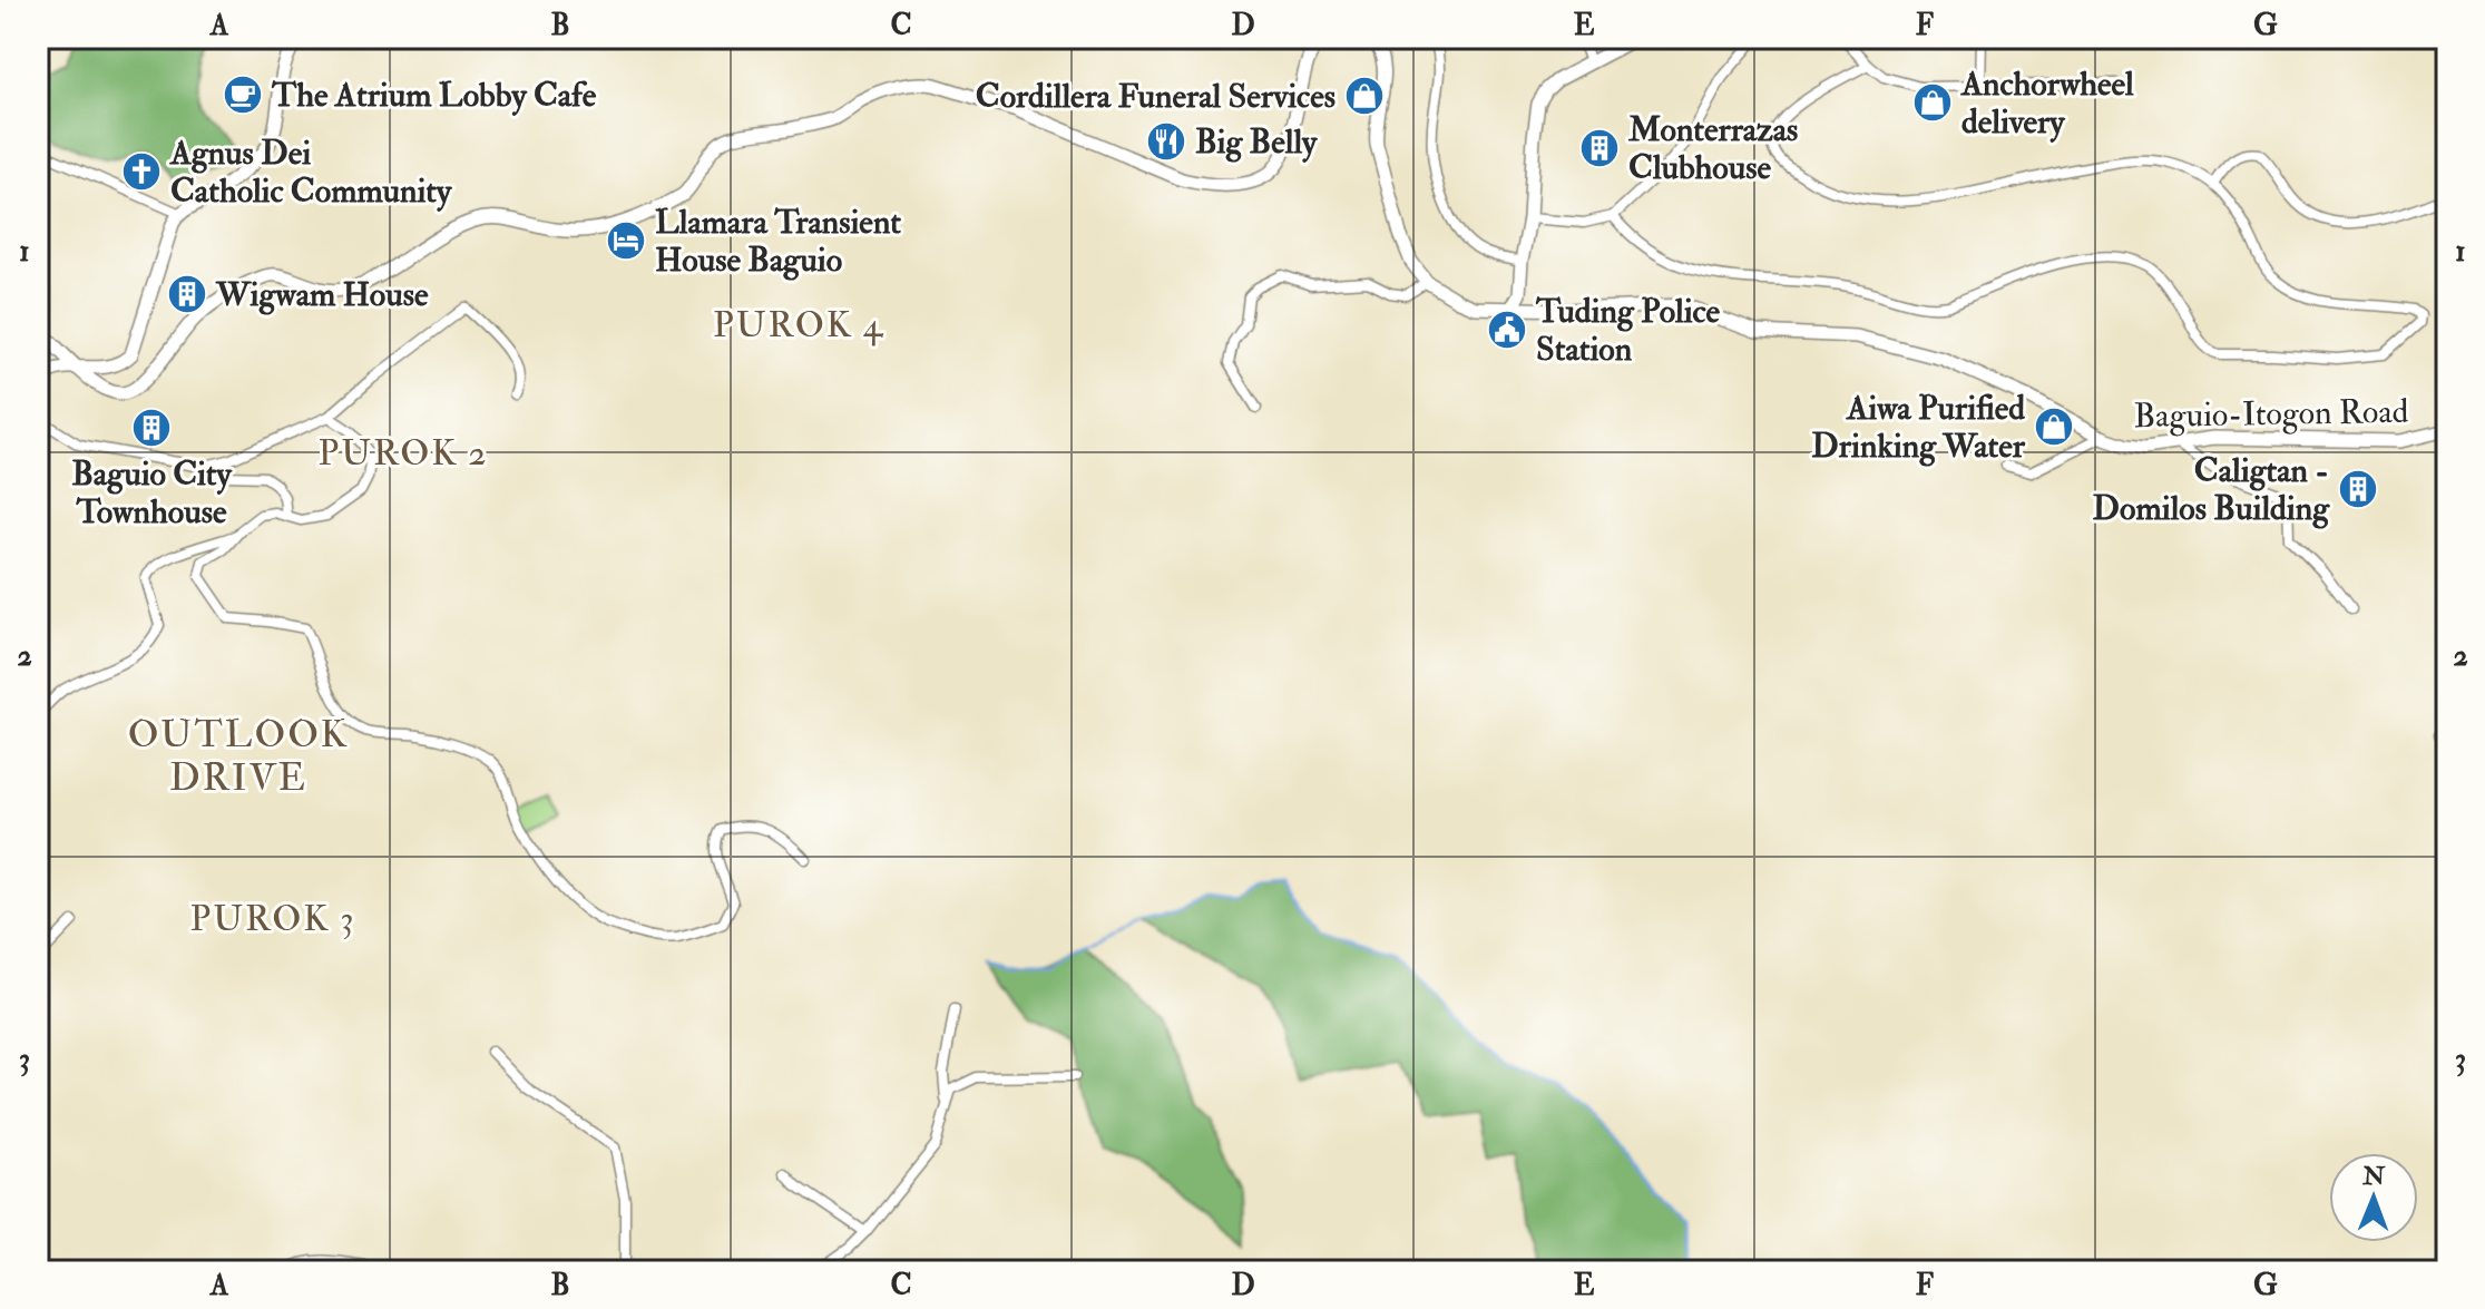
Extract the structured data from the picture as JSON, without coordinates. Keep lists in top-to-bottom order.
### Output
{
  "streets": {
    "main road": ["Baguio-Itogon Road"]
  },
  "districts": [
    "PUROK 4",
    "PUROK 2",
    "OUTLOOK DRIVE",
    "PUROK 3"
  ],
  "places": {
    "cafe": ["The Atrium Lobby Cafe"],
    "shop": ["Cordillera Funeral Services", "Anchorwheel delivery", "Aiwa Purified Drinking Water"],
    "restaurant": ["Big Belly"],
    "building": [
      "Monterrazas Clubhouse",
      "Wigwam House",
      "Baguio City Townhouse",
      "Caligtan - Domilos Building"
    ],
    "church": ["Agnus Dei Catholic Community"],
    "hotel": ["Llamara Transient House Baguio"],
    "public building": ["Tuding Police Station"]
  },
  "north": "top",
  "grid": {
    "columns": [
      "A",
      "B",
      "C",
      "D",
      "E",
      "F",
      "G"
    ],
    "rows": ["1", "2", "3"]
  }
}
